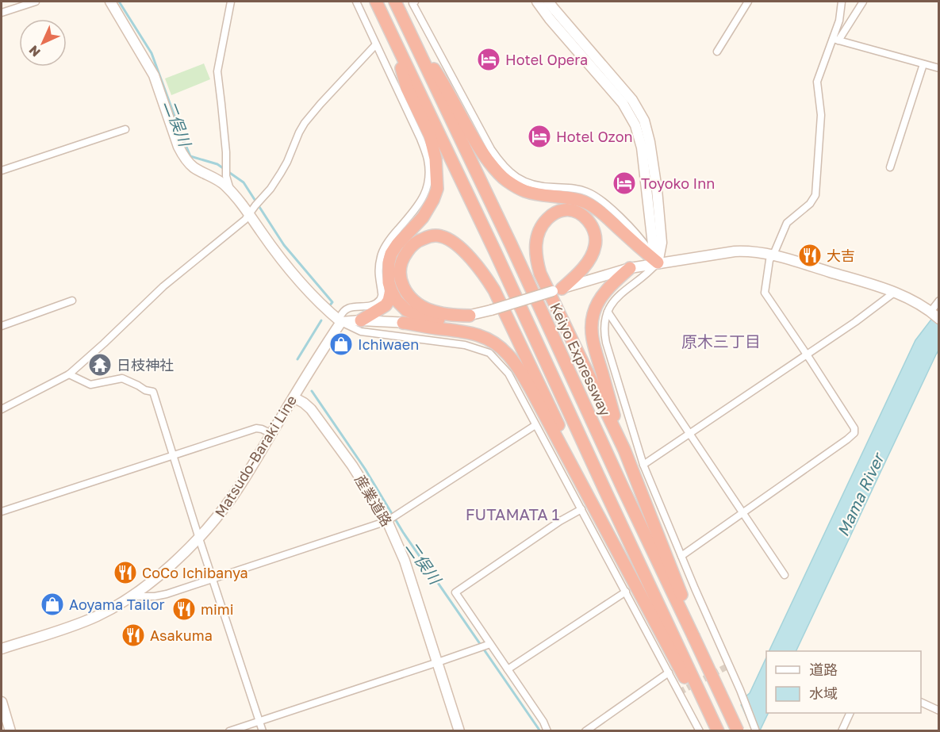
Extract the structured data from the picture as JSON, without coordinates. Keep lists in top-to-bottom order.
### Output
{
  "streets": {
    "highway": ["Keiyo Expressway"],
    "main road": ["Matsudo-Baraki Line", "産業道路"]
  },
  "crossings": [
    ["Matsudo-Baraki Line", "産業道路"]
  ],
  "districts": ["原木三丁目", "FUTAMATA 1"],
  "water": ["二俣川", "Mama River"],
  "places": {
    "hotel": ["Hotel Opera", "Hotel Ozon", "Toyoko Inn"],
    "restaurant": [
      "大吉",
      "CoCo Ichibanya",
      "mimi",
      "Asakuma"
    ],
    "shop": ["Ichiwaen", "Aoyama Tailor"],
    "temple": ["日枝神社"]
  },
  "legend": ["道路", "水域"],
  "north": "bottom left"
}
